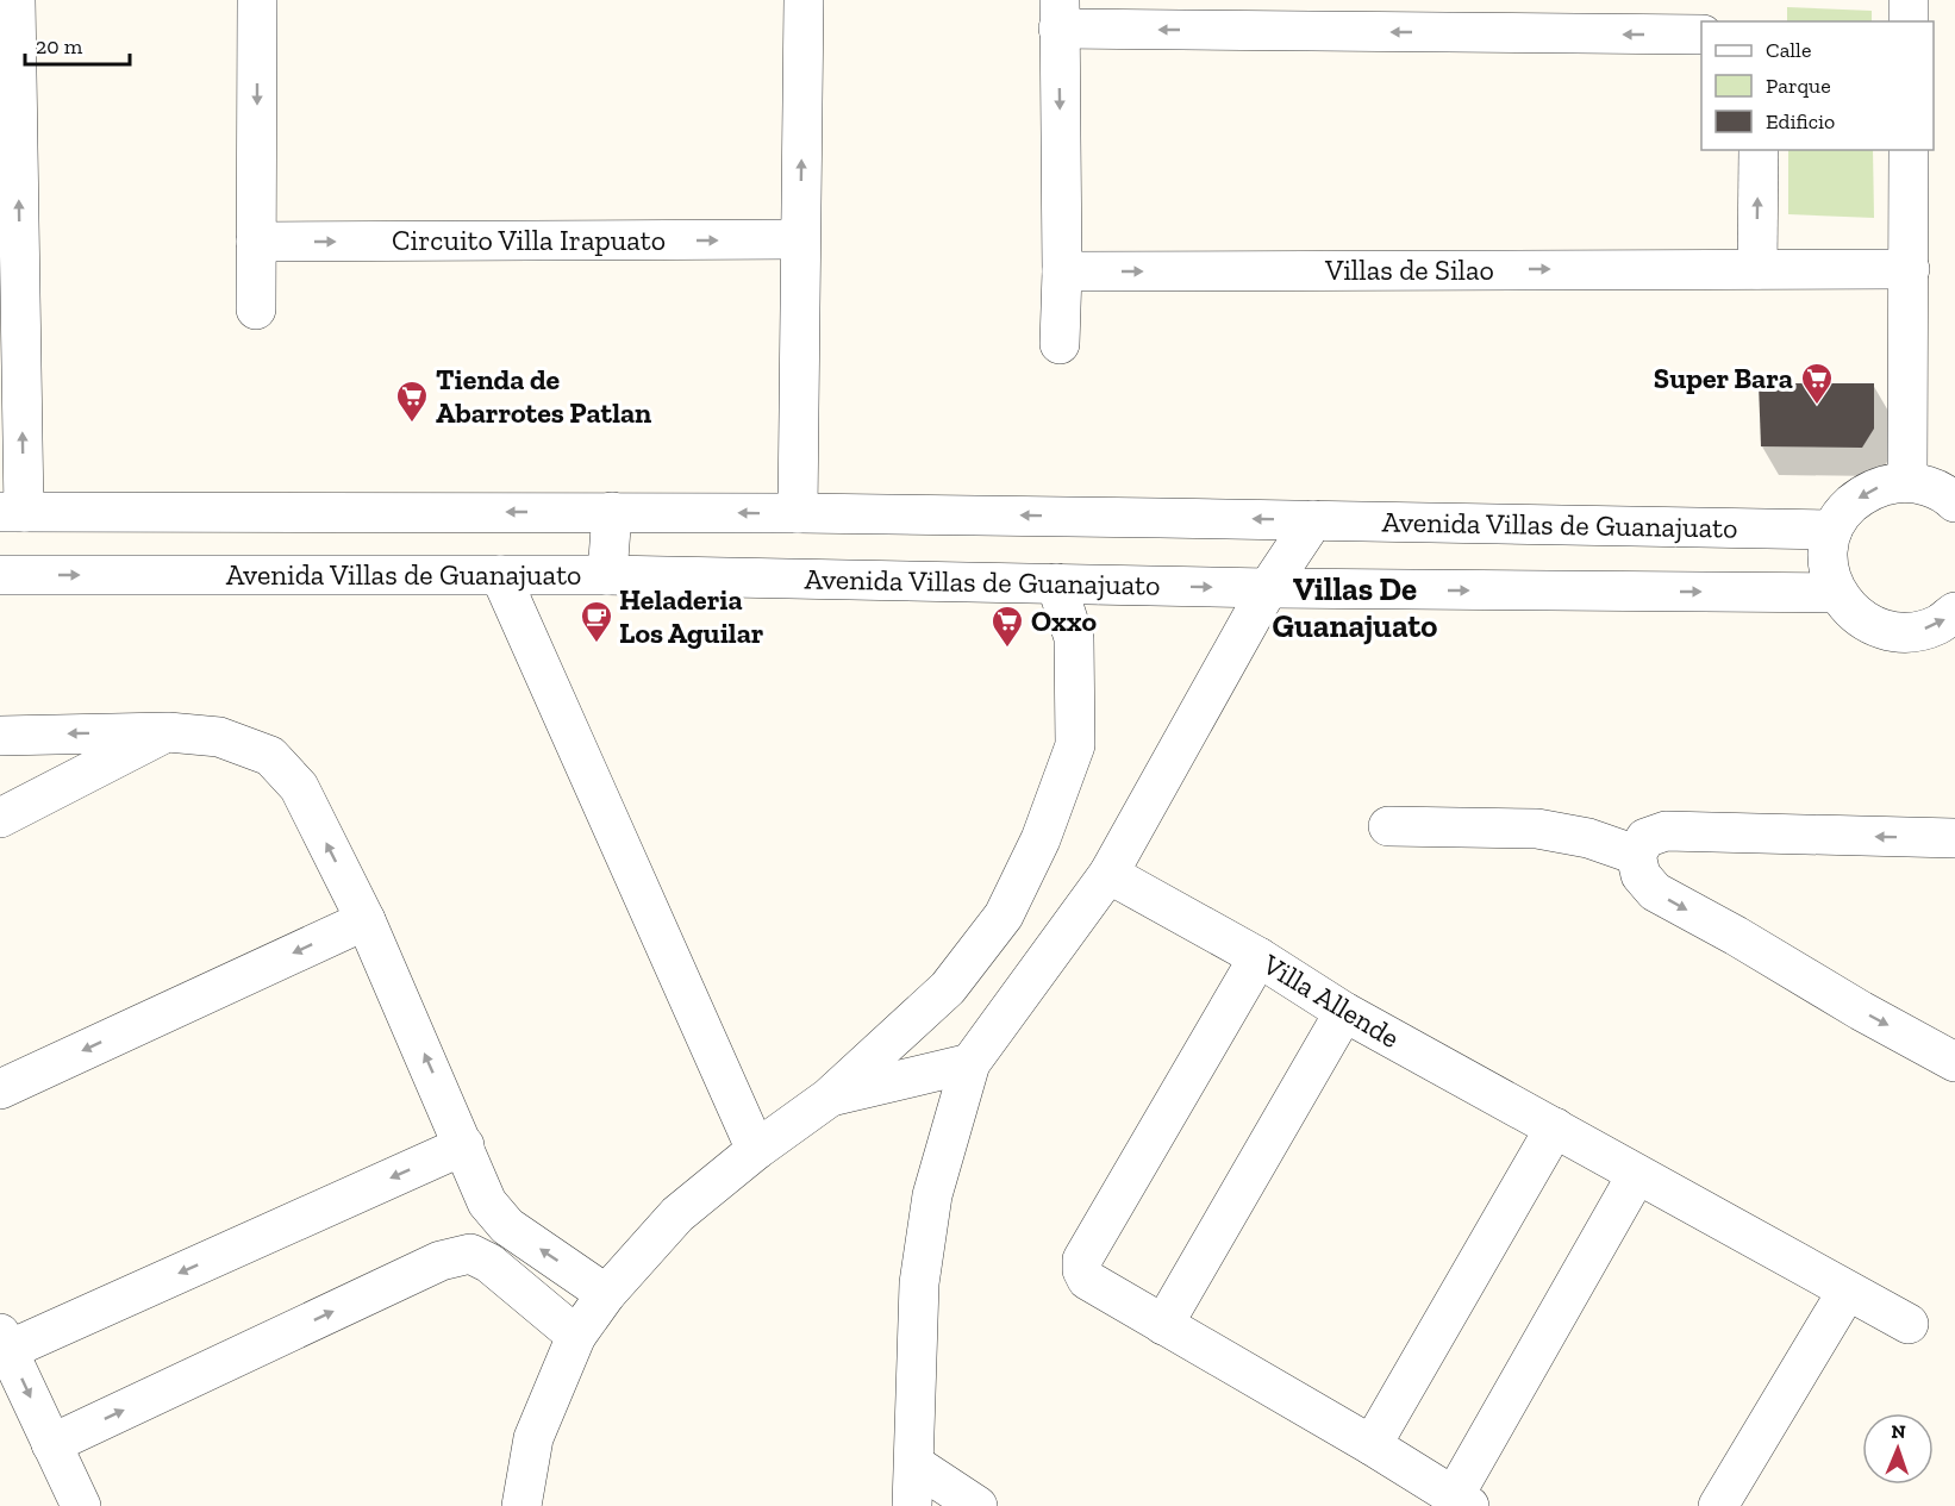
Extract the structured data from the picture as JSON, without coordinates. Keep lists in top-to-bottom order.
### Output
{
  "streets": {
    "street": [
      "Circuito Villa Irapuato",
      "Villas de Silao",
      "Avenida Villas de Guanajuato",
      "Villa Allende"
    ]
  },
  "one_way": ["Circuito Villa Irapuato"],
  "districts": ["Villas De Guanajuato"],
  "places": {
    "supermarket": ["Super Bara", "Tienda de Abarrotes Patlan", "Oxxo"],
    "cafe": ["Heladeria Los Aguilar"]
  },
  "legend": ["Calle", "Parque", "Edificio"],
  "scale_bar": "20 m",
  "north": "top"
}
